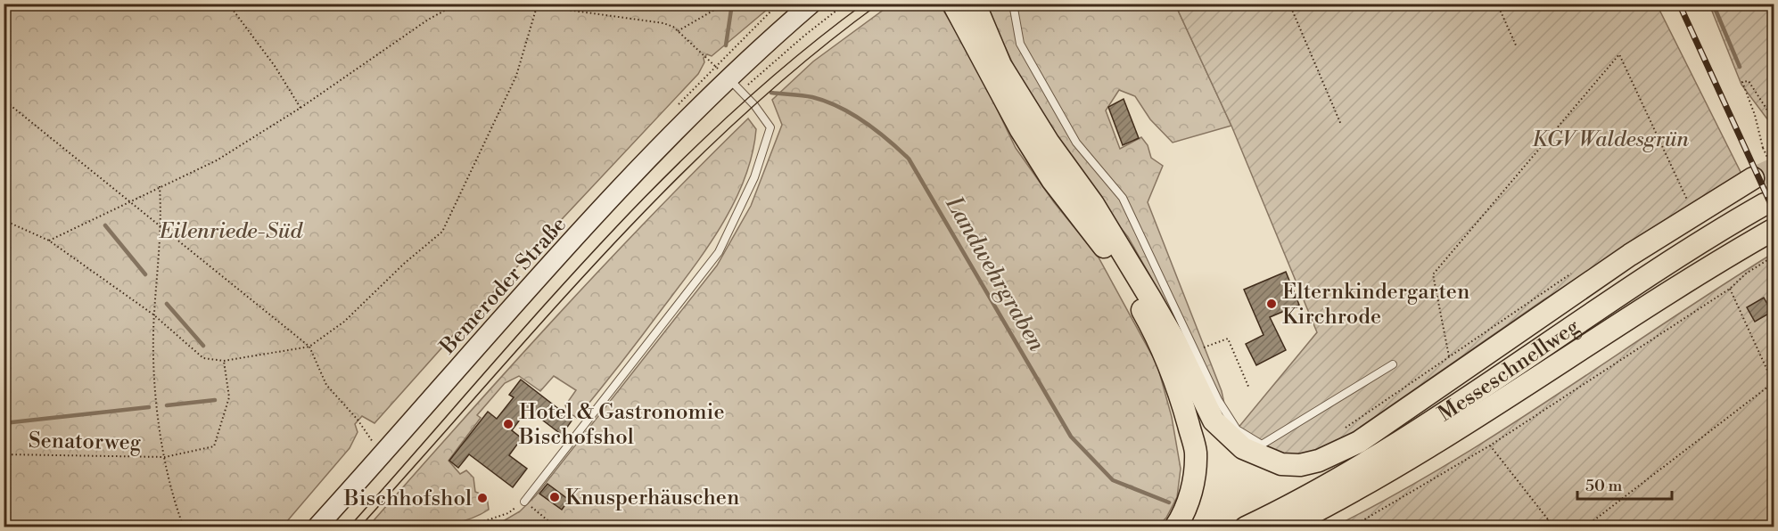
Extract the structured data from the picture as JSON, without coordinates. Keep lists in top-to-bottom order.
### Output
{
  "streets": {
    "highway": ["Messeschnellweg"],
    "main road": ["Bemeroder Straße"],
    "path": ["Senatorweg"]
  },
  "water": ["Landwehrgraben"],
  "parks": ["KGV Waldesgrün", "Eilenriede-Süd"],
  "places": [
    "Elternkindergarten Kirchrode",
    "Hotel & Gastronomie Bischofshol",
    "Knusperhäuschen",
    "Bischhofshol"
  ],
  "scale_bar": "50 m"
}
